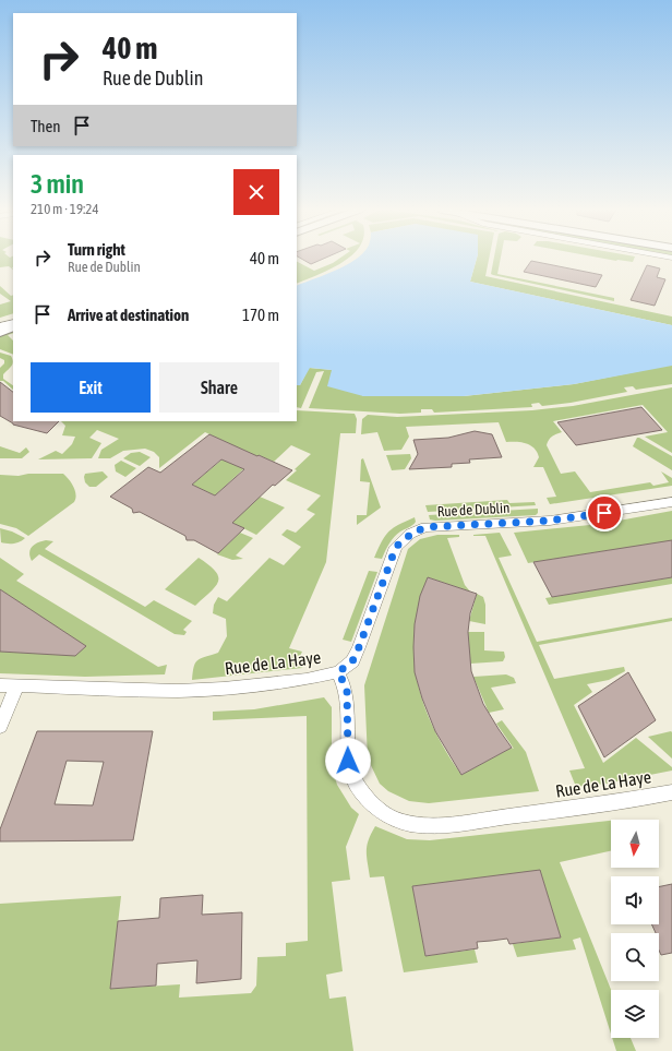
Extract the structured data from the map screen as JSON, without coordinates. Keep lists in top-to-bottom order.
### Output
{
  "streets": {
    "street": ["Rue de Dublin", "Rue de La Haye"]
  },
  "crossings": [
    ["Rue de Dublin", "Rue de La Haye"]
  ],
  "north": "bottom",
  "page": {
    "turn": ["40 m", "Rue de Dublin"],
    "then": "Then",
    "heading": ["3 min", "210 m · 19:24"],
    "list": [
      {
        "name": "Turn right",
        "note": "Rue de Dublin",
        "value": "40 m"
      },
      {
        "name": "Arrive at destination",
        "value": "170 m"
      }
    ],
    "buttons": ["Exit", "Share"]
  }
}
